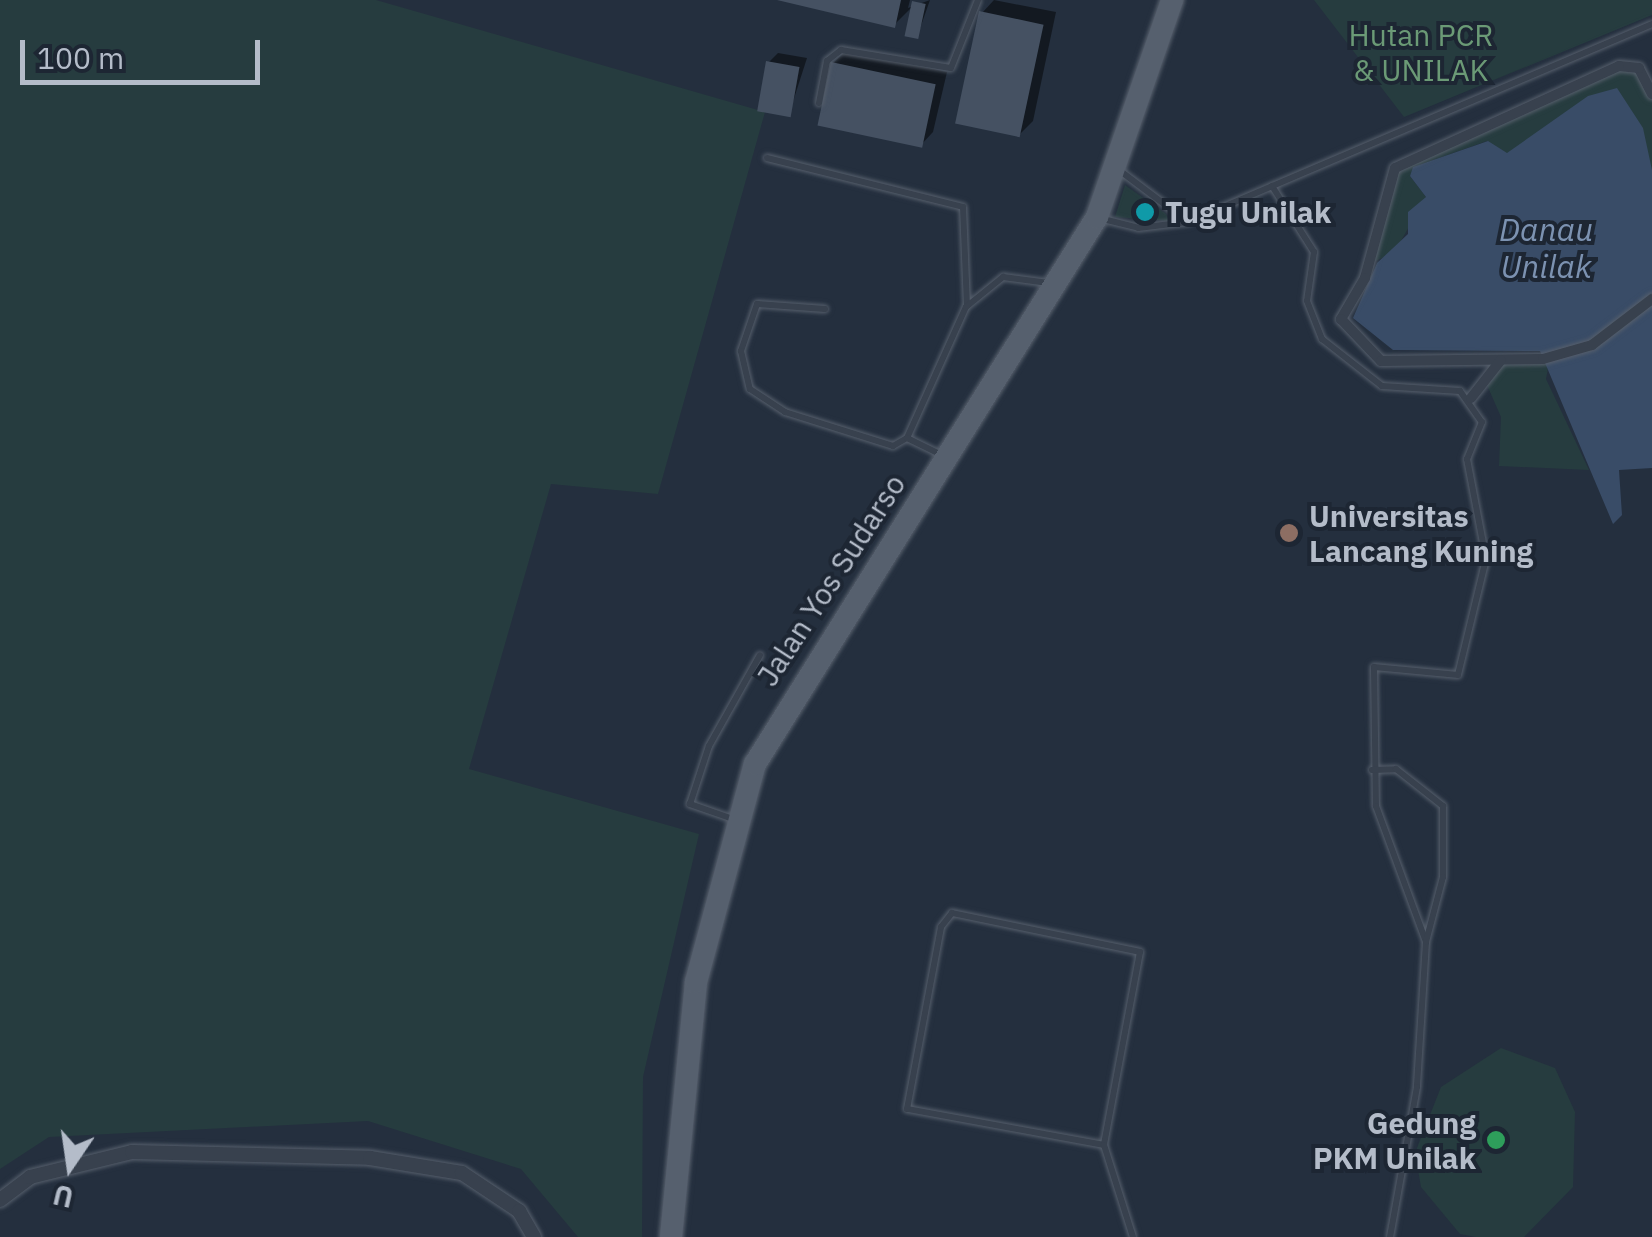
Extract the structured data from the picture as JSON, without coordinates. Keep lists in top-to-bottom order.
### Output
{
  "streets": {
    "main road": ["Jalan Yos Sudarso"]
  },
  "water": ["Danau Unilak"],
  "parks": ["Hutan PCR & UNILAK"],
  "places": ["Tugu Unilak", "Universitas Lancang Kuning", "Gedung PKM Unilak"],
  "scale_bar": "100 m",
  "north": "bottom"
}
